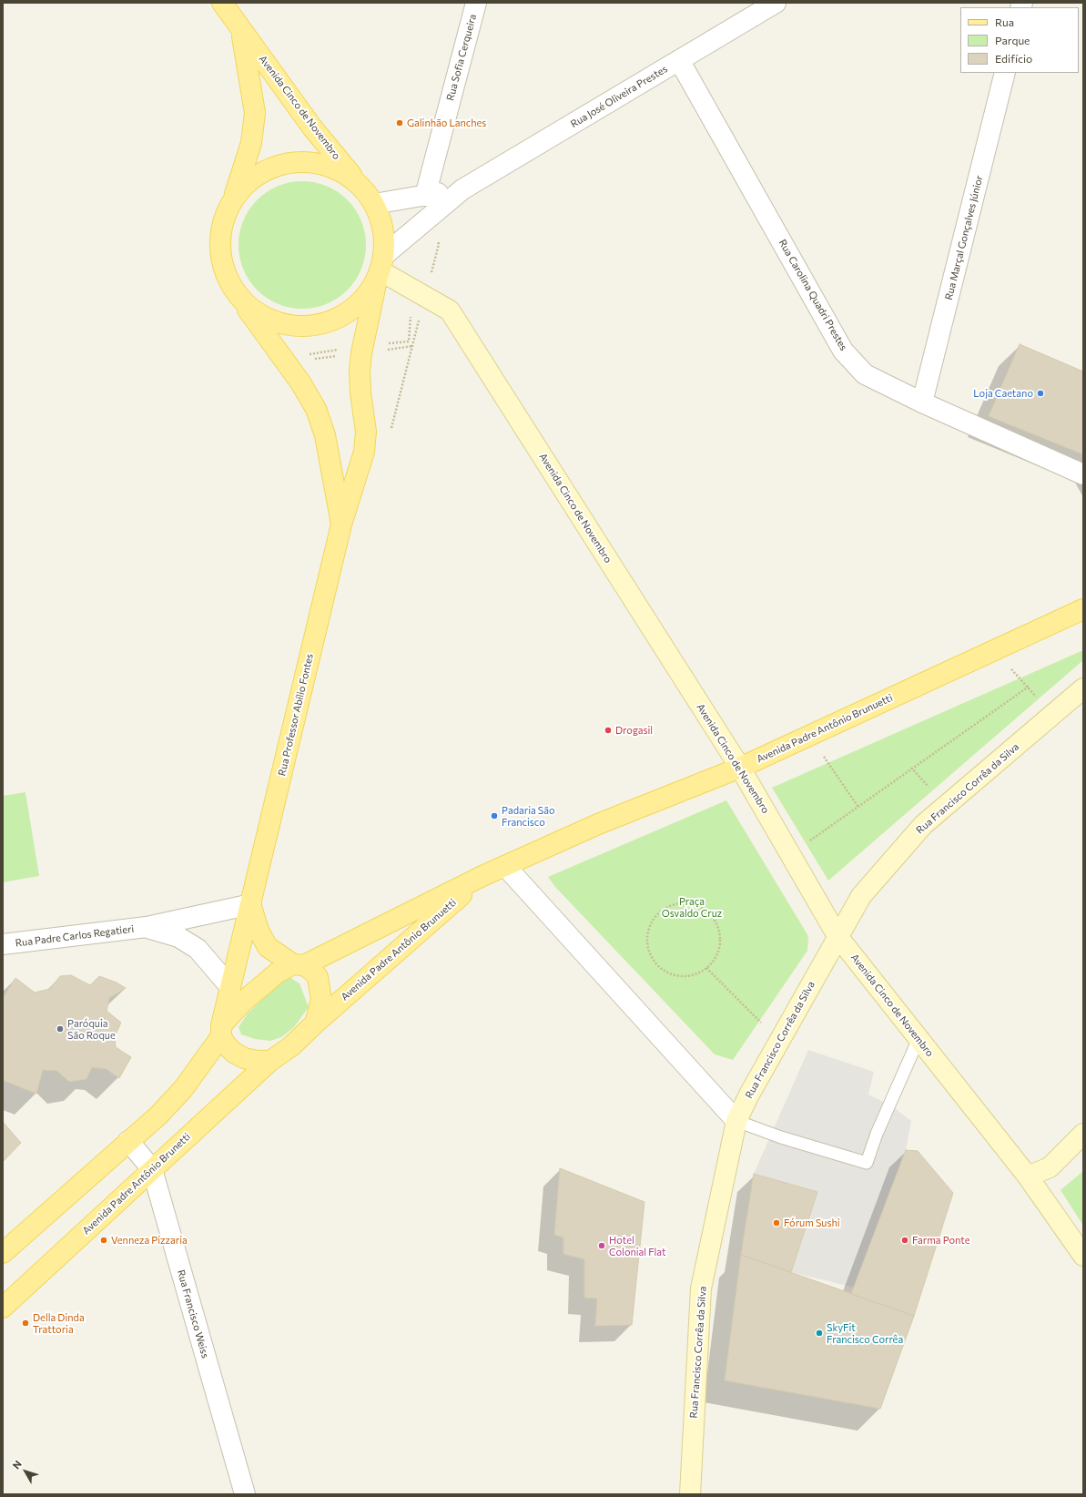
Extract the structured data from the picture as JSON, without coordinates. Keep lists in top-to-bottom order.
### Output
{
  "streets": {
    "main road": [
      "Avenida Cinco de Novembro",
      "Rua Professor Abílio Fontes",
      "Avenida Padre Antônio Brunuetti",
      "Rua Francisco Corrêa da Silva",
      "Avenida Padre Antônio Brunetti"
    ],
    "street": [
      "Rua Sofia Cerqueira",
      "Rua José Oliveira Prestes",
      "Rua Marçal Gonçalves Júnior",
      "Rua Carolina Quadri Prestes",
      "Rua Padre Carlos Regatieri",
      "Rua Francisco Weiss"
    ]
  },
  "crossings": [
    ["Rua José Oliveira Prestes", "Rua Carolina Quadri Prestes"],
    ["Avenida Cinco de Novembro", "Rua Professor Abílio Fontes"],
    ["Avenida Cinco de Novembro", "Avenida Padre Antônio Brunuetti"],
    ["Avenida Cinco de Novembro", "Rua Francisco Corrêa da Silva"],
    ["Rua Marçal Gonçalves Júnior", "Rua Carolina Quadri Prestes"],
    ["Rua Professor Abílio Fontes", "Avenida Padre Antônio Brunuetti"],
    ["Rua Professor Abílio Fontes", "Rua Padre Carlos Regatieri"],
    ["Avenida Padre Antônio Brunuetti", "Avenida Padre Antônio Brunetti"],
    ["Avenida Padre Antônio Brunetti", "Rua Francisco Weiss"]
  ],
  "parks": ["Praça Osvaldo Cruz"],
  "places": [
    "Galinhão Lanches",
    "Loja Caetano",
    "Drogasil",
    "Padaria São Francisco",
    "Paróquia São Roque",
    "Fórum Sushi",
    "Venneza Pizzaria",
    "Farma Ponte",
    "Hotel Colonial Flat",
    "Della Dinda Trattoria",
    "SkyFit Francisco Corrêa"
  ],
  "legend": ["Rua", "Parque", "Edifício"],
  "north": "top left"
}
